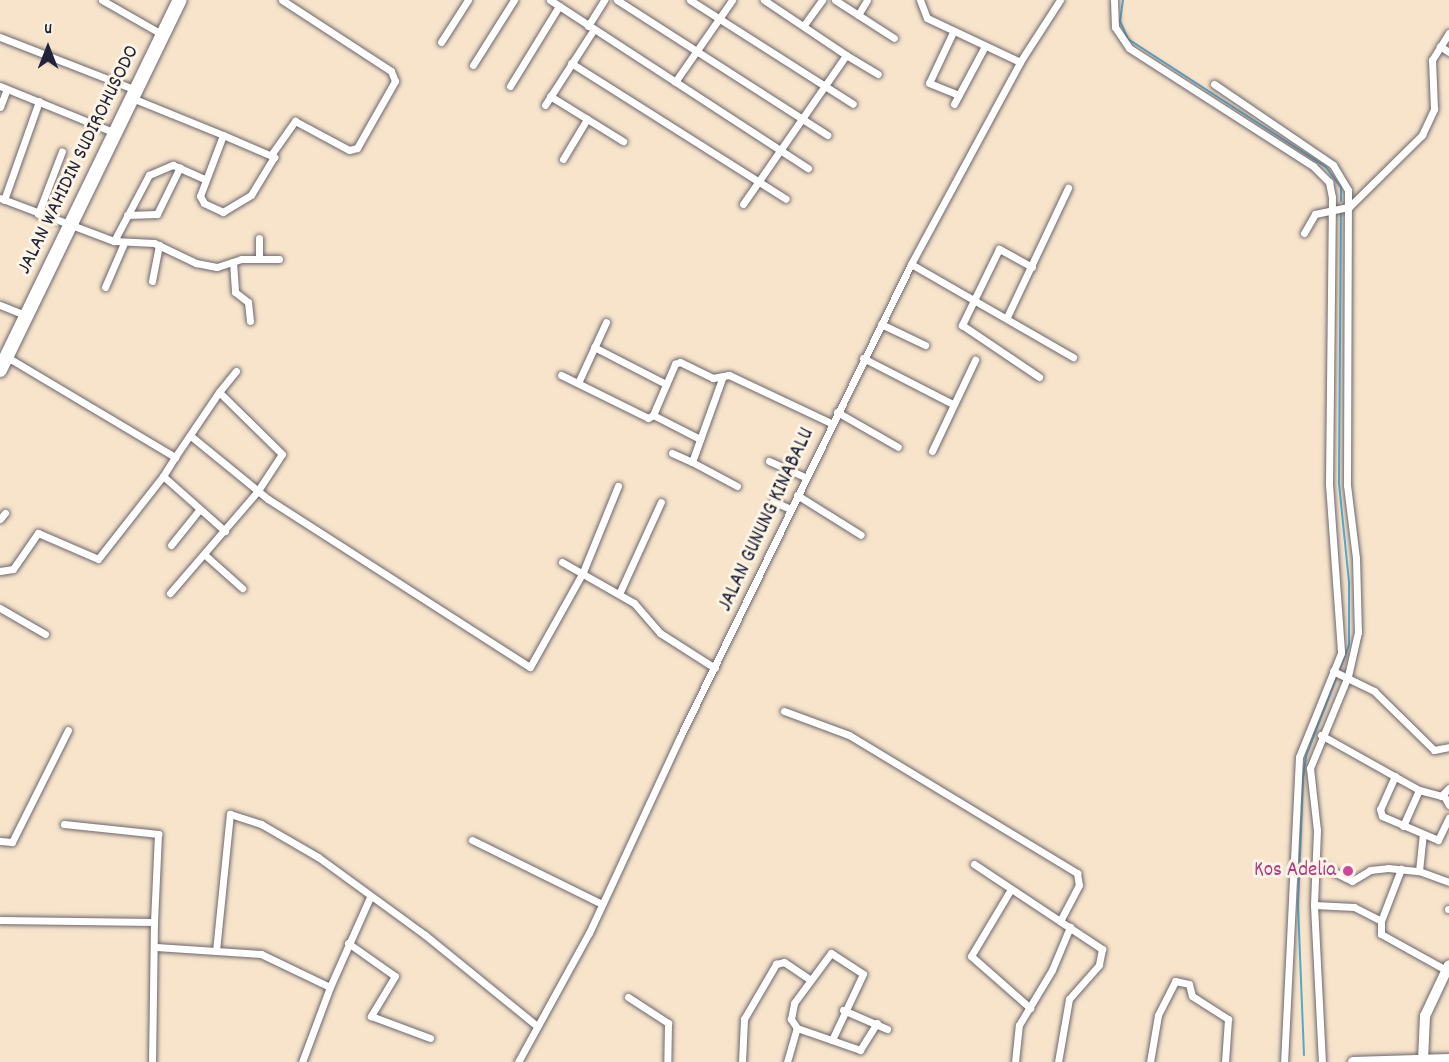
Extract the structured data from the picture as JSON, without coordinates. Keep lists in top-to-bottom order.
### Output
{
  "streets": {
    "highway": ["JALAN WAHIDIN SUDIROHUSODO"],
    "street": ["JALAN GUNUNG KINABALU"]
  },
  "places": ["Kos Adelia"],
  "north": "top"
}
